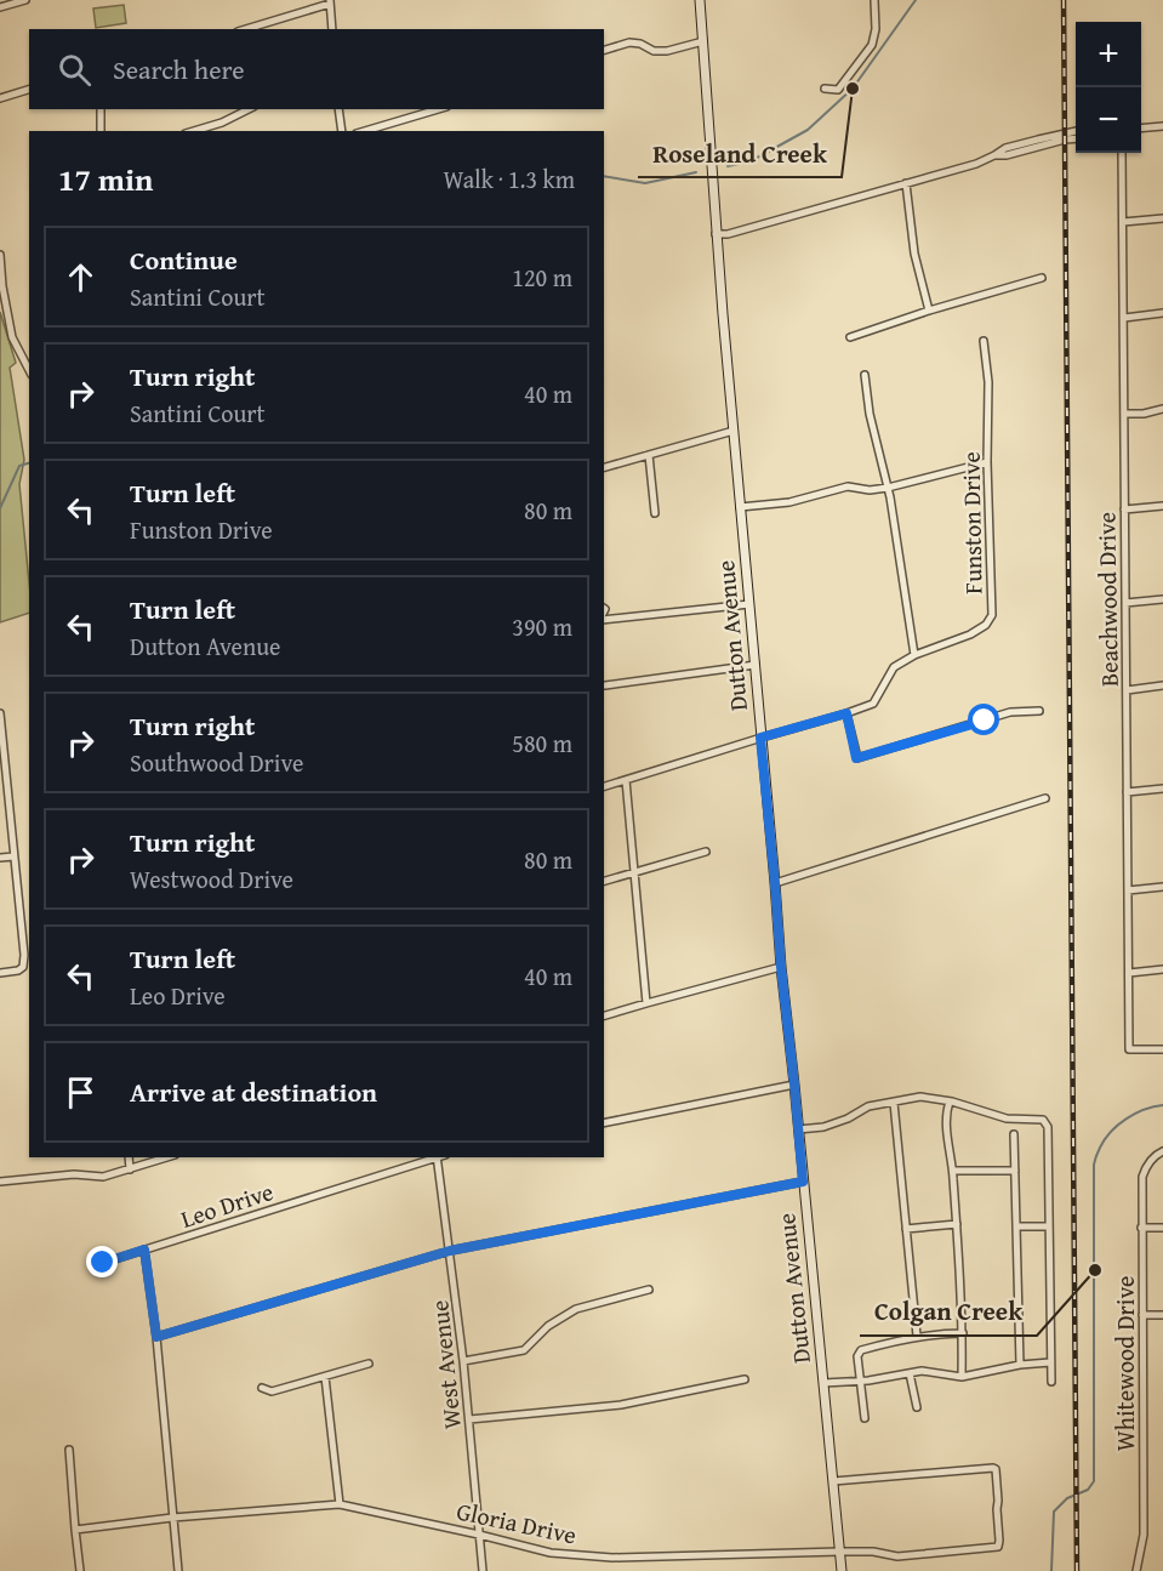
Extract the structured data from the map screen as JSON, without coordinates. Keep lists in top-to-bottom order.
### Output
{
  "streets": {
    "main road": ["Dutton Avenue"],
    "street": [
      "Funston Drive",
      "Beachwood Drive",
      "Leo Drive",
      "Whitewood Drive",
      "West Avenue",
      "Gloria Drive"
    ]
  },
  "crossings": [
    ["Funston Drive", "Dutton Avenue"],
    ["Dutton Avenue", "Gloria Drive"],
    ["West Avenue", "Gloria Drive"]
  ],
  "places": ["Roseland Creek", "Colgan Creek"],
  "page": {
    "map_buttons": ["+", "−"],
    "search": "Search here",
    "heading": ["17 min", "Walk · 1.3 km"],
    "list": [
      ["Continue", "Santini Court", "120 m"],
      ["Turn right", "Santini Court", "40 m"],
      ["Turn left", "Funston Drive", "80 m"],
      ["Turn left", "Dutton Avenue", "390 m"],
      ["Turn right", "Southwood Drive", "580 m"],
      ["Turn right", "Westwood Drive", "80 m"],
      ["Turn left", "Leo Drive", "40 m"],
      "Arrive at destination"
    ]
  }
}
